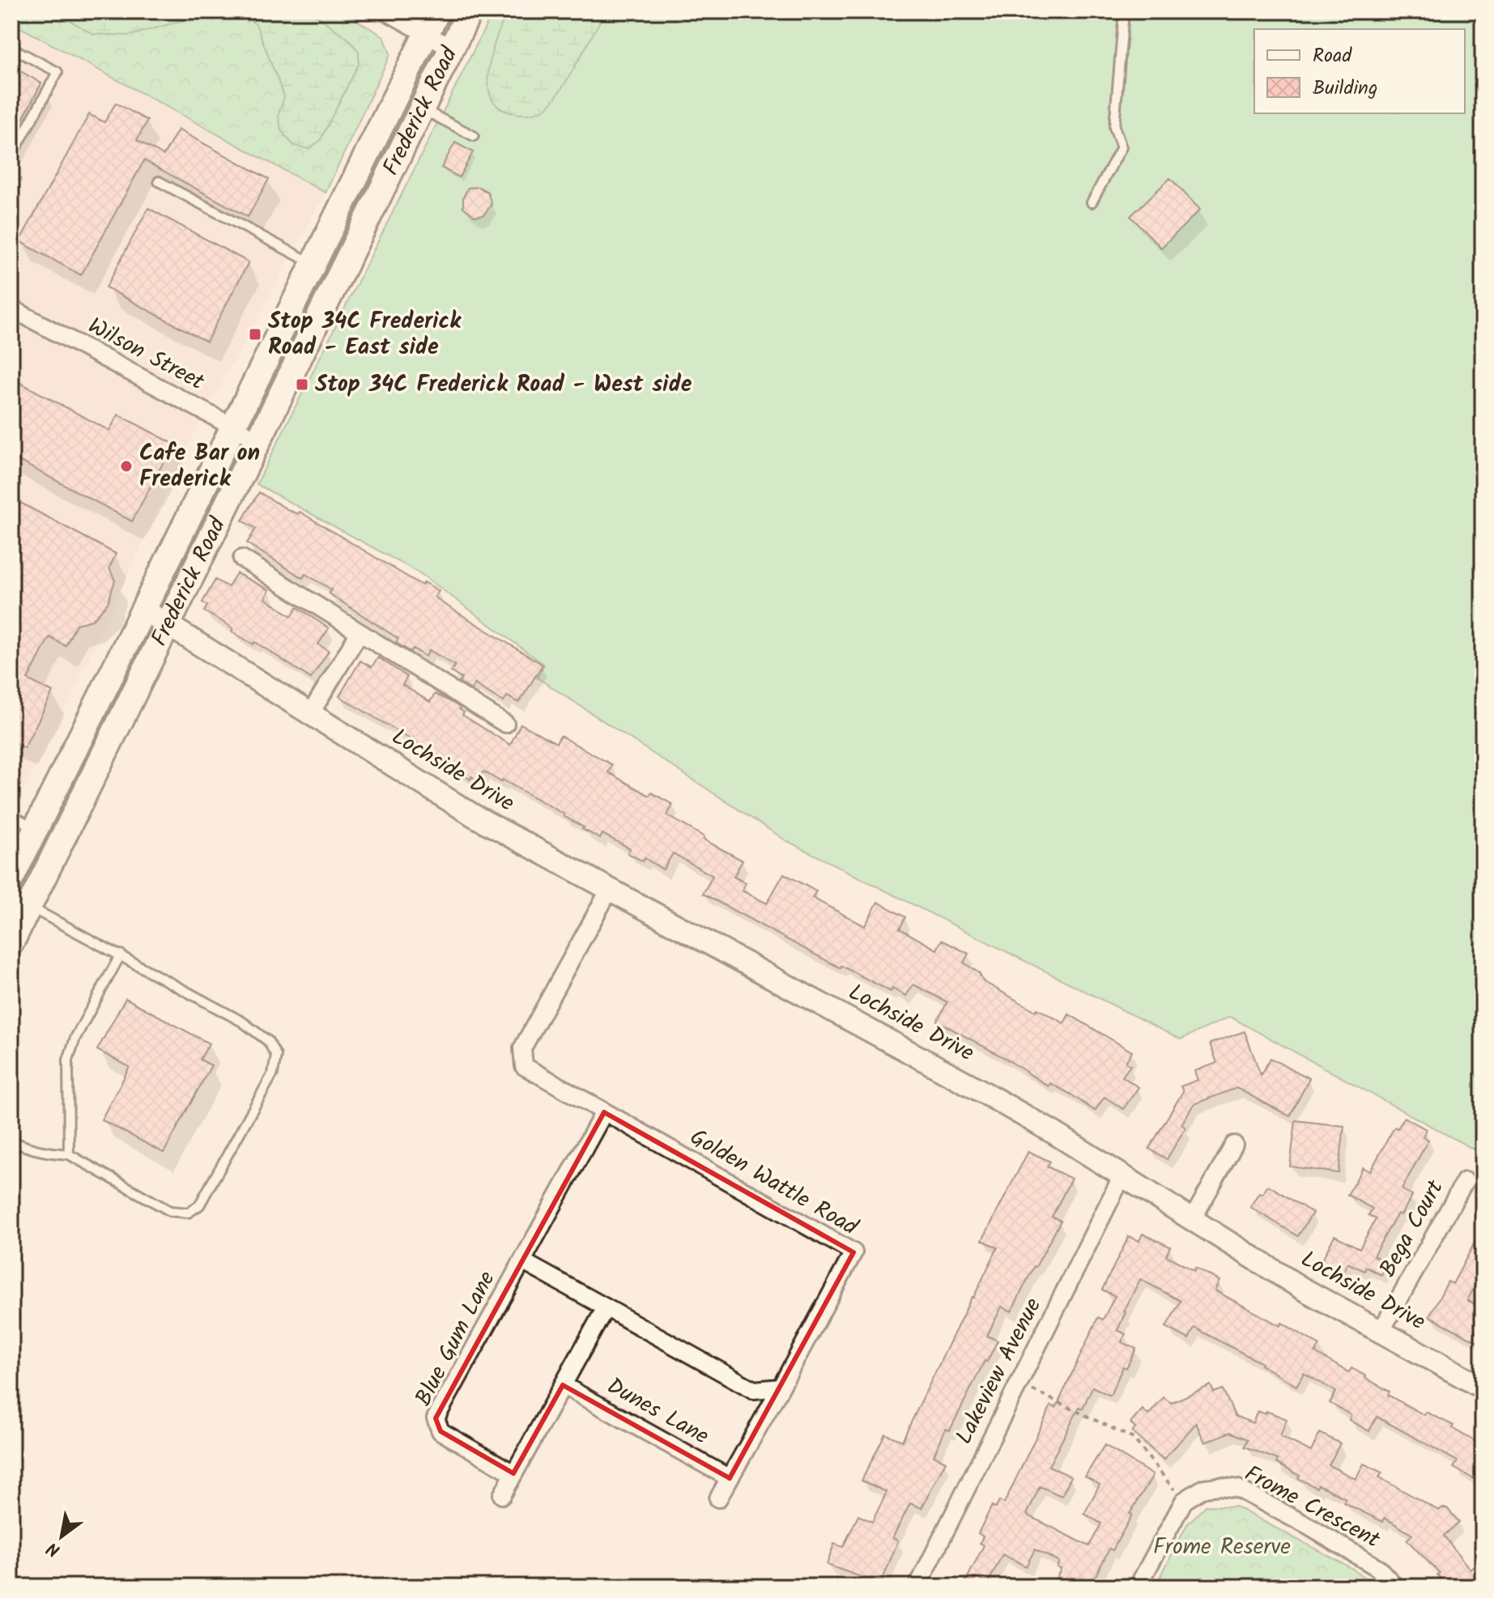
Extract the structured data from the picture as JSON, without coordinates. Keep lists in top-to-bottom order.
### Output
{
  "streets": {
    "main road": ["Frederick Road"],
    "street": [
      "Wilson Street",
      "Lochside Drive",
      "Golden Wattle Road",
      "Bega Court",
      "Blue Gum Lane",
      "Lakeview Avenue",
      "Dunes Lane",
      "Frome Crescent"
    ]
  },
  "crossings": [
    ["Frederick Road", "Wilson Street"],
    ["Frederick Road", "Lochside Drive"],
    ["Lochside Drive", "Golden Wattle Road"],
    ["Lochside Drive", "Bega Court"],
    ["Lochside Drive", "Lakeview Avenue"],
    ["Golden Wattle Road", "Blue Gum Lane"]
  ],
  "parks": ["Frome Reserve"],
  "places": {
    "transit": ["Stop 34C Frederick Road - East side", "Stop 34C Frederick Road - West side"],
    "other": ["Cafe Bar on Frederick"]
  },
  "legend": ["Road", "Building"],
  "north": "bottom left"
}
